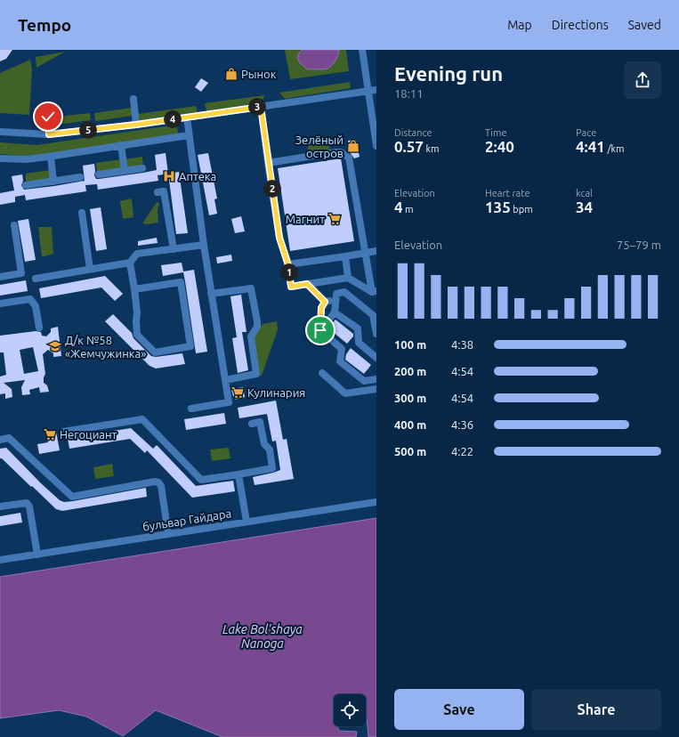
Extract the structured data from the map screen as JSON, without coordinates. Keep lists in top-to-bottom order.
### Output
{
  "streets": {
    "street": ["бульвар Гайдара"]
  },
  "water": ["Lake Bol'shaya Nanoga"],
  "places": {
    "shop": ["Рынок", "Зелёный остров"],
    "hospital": ["Аптека"],
    "supermarket": ["Магнит", "Кулинария", "Негоциант"],
    "school or university": ["Д/к №58 «Жемчужинка»"]
  },
  "page": {
    "header": "Tempo",
    "nav": ["Map", "Directions", "Saved"],
    "heading": ["Evening run", "18:11"],
    "pins": [
      "3",
      "4",
      "5",
      "2",
      "1"
    ],
    "stats": [
      ["Distance", "0.57 km"],
      ["Time", "2:40"],
      ["Pace", "4:41 /km"],
      ["Elevation", "4 m"],
      ["Heart rate", "135 bpm"],
      ["kcal", "34"]
    ],
    "chart": ["Elevation", "75–79 m"],
    "list": [
      {
        "name": "100 m",
        "note": "4:38"
      },
      {
        "name": "200 m",
        "note": "4:54"
      },
      {
        "name": "300 m",
        "note": "4:54"
      },
      {
        "name": "400 m",
        "note": "4:36"
      },
      {
        "name": "500 m",
        "note": "4:22"
      }
    ],
    "buttons": ["Save", "Share"]
  }
}
